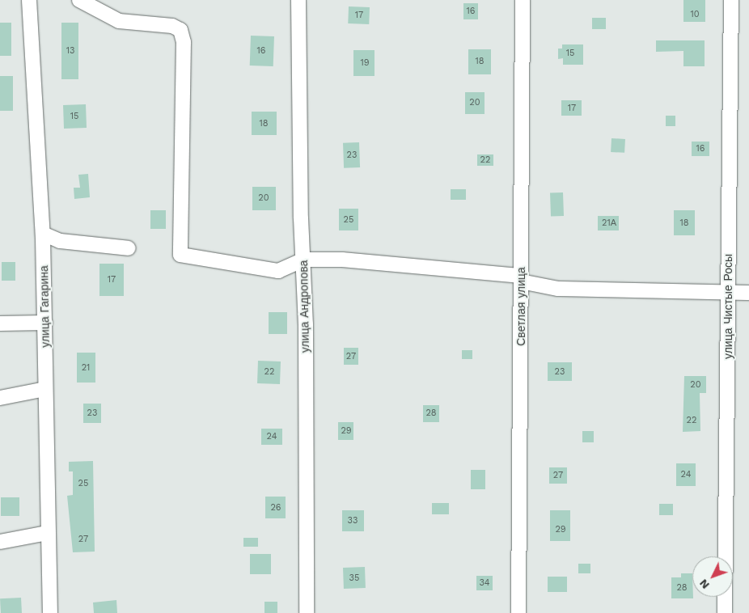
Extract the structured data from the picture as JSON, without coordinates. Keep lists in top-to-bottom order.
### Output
{
  "streets": {
    "street": [
      "улица Гагарина",
      "улица Андропова",
      "Светлая улица",
      "улица Чистые Росы"
    ]
  },
  "house_numbers": [
    "16",
    "10",
    "17",
    "13",
    "16",
    "15",
    "18",
    "19",
    "20",
    "17",
    "15",
    "18",
    "16",
    "23",
    "22",
    "20",
    "25",
    "21А",
    "18",
    "17",
    "27",
    "21",
    "22",
    "23",
    "20",
    "23",
    "28",
    "22",
    "29",
    "24",
    "24",
    "27",
    "25",
    "26",
    "33",
    "29",
    "27",
    "35",
    "34",
    "28"
  ],
  "north": "bottom left"
}
